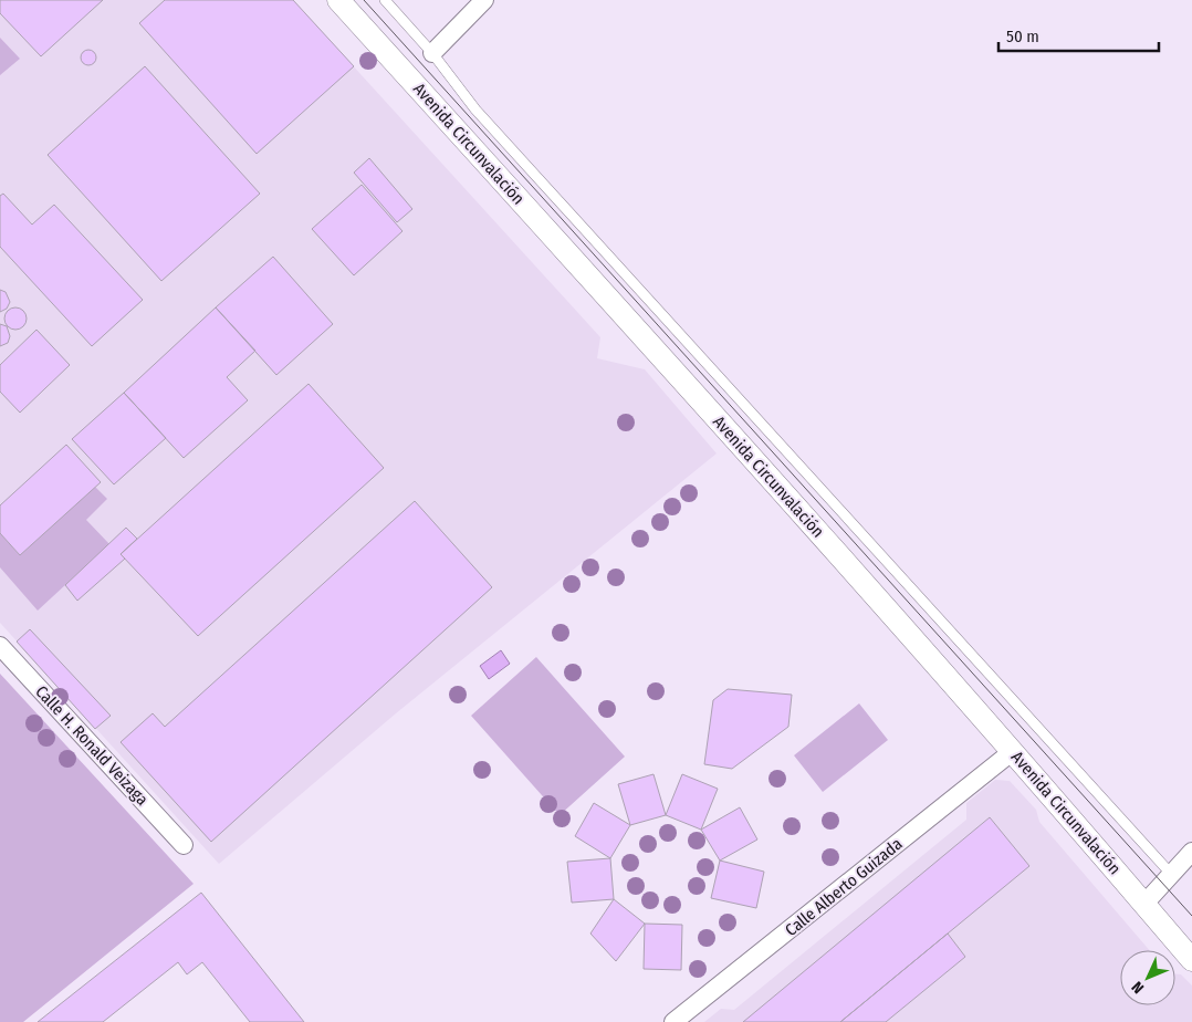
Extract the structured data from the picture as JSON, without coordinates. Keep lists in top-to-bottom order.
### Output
{
  "streets": {
    "street": ["Avenida Circunvalación", "Calle H. Ronald Veizaga", "Calle Alberto Guizada"]
  },
  "crossings": [
    ["Avenida Circunvalación", "Calle Alberto Guizada"]
  ],
  "scale_bar": "50 m",
  "north": "bottom left"
}
